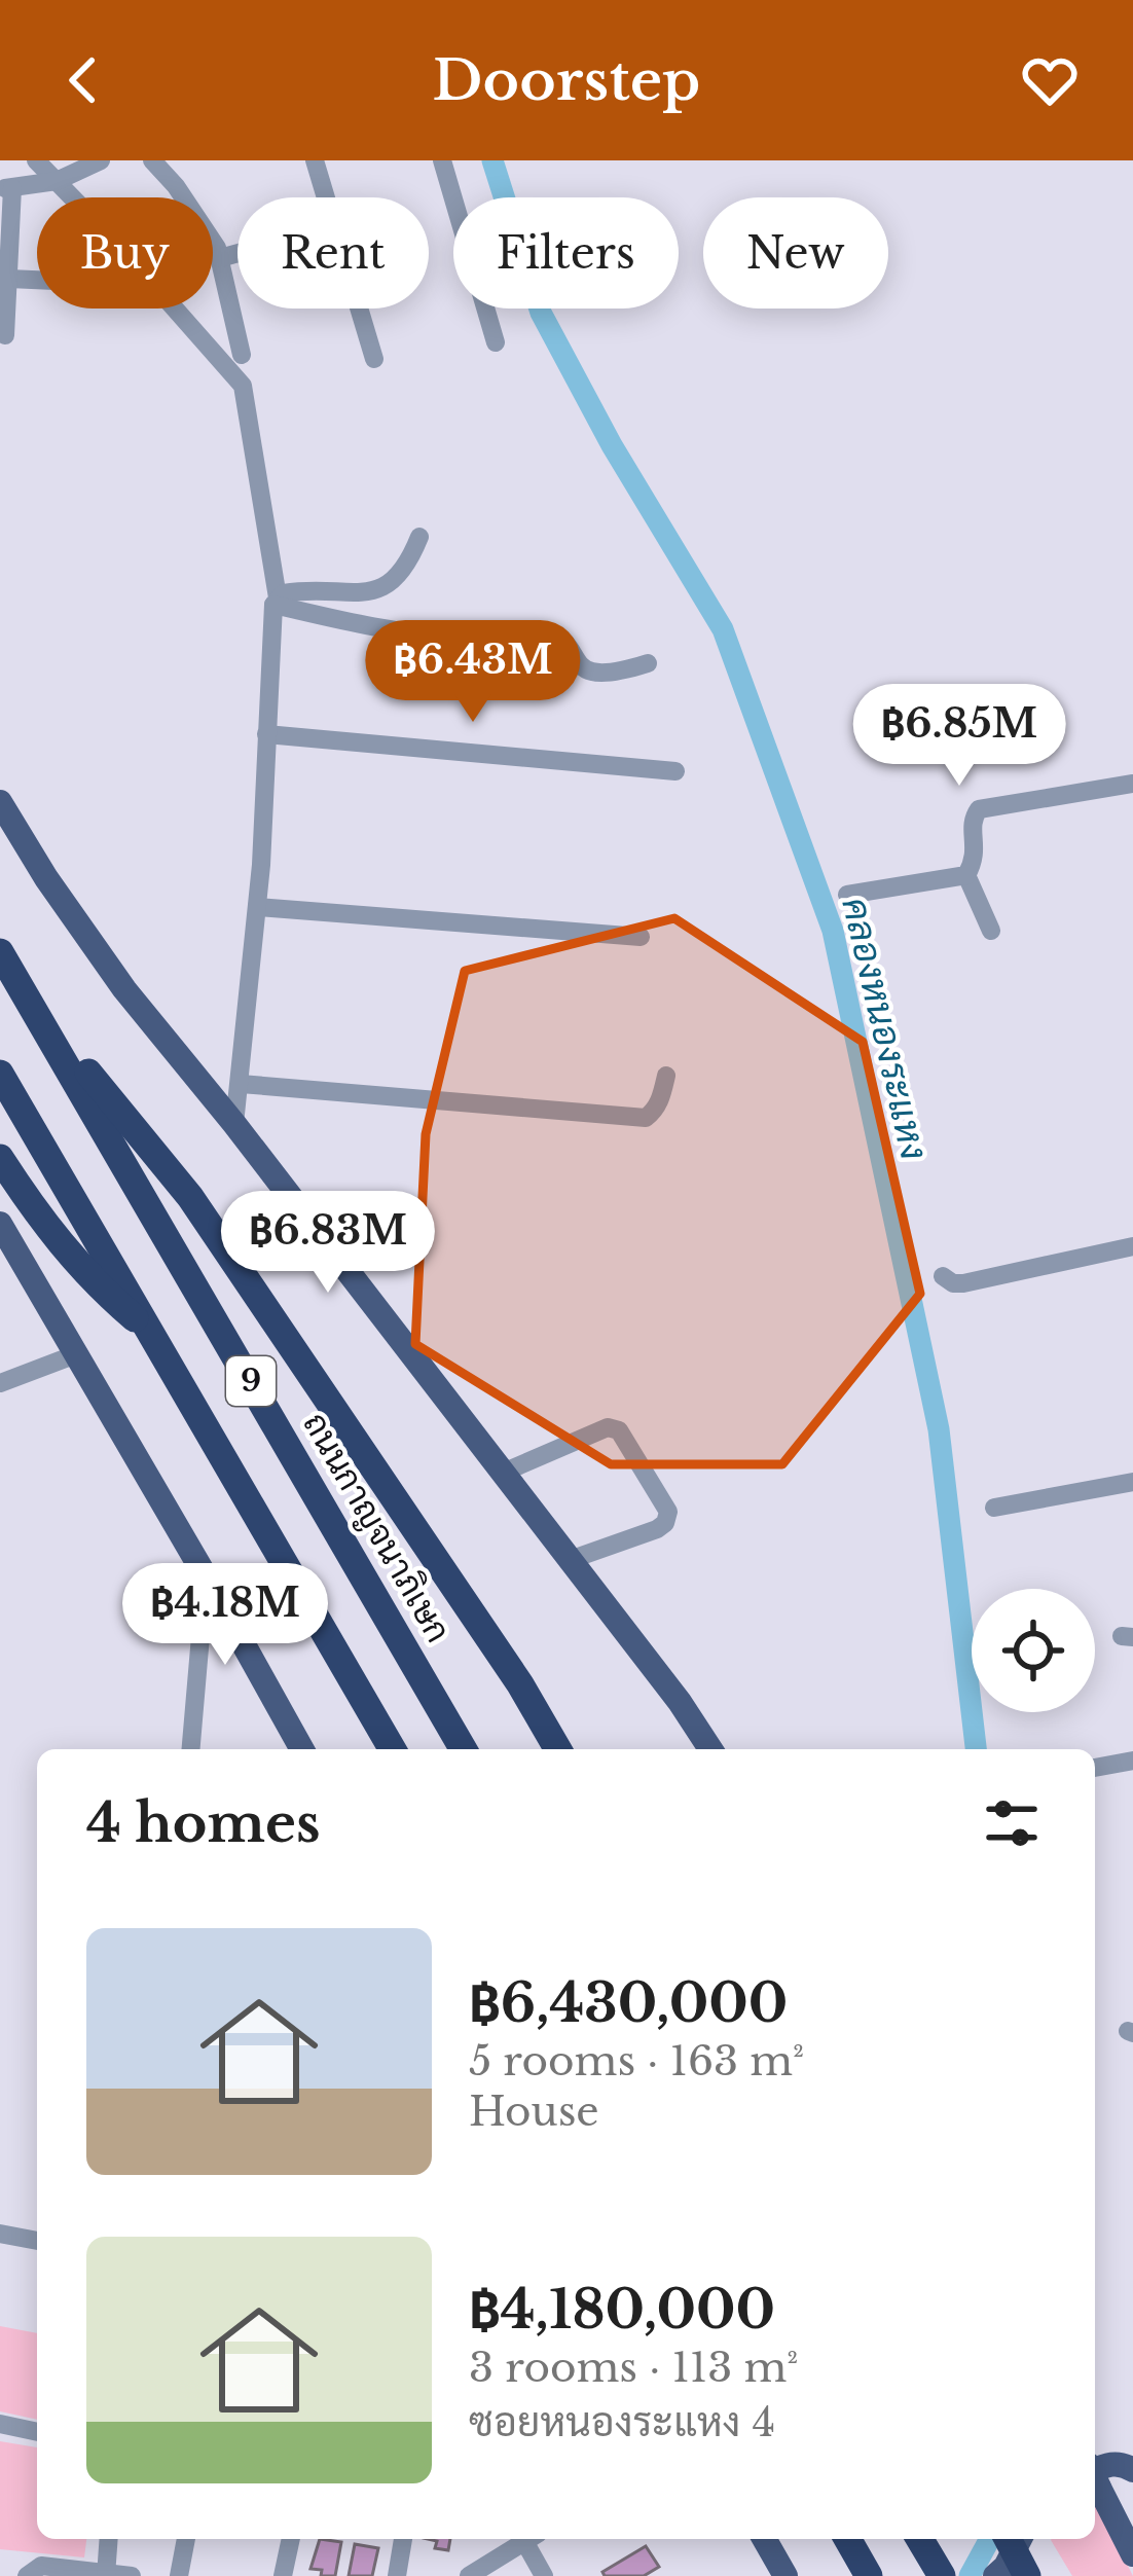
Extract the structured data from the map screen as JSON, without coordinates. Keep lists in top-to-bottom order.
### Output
{
  "streets": {
    "highway": ["9", "ถนนกาญจนาภิเษก"]
  },
  "water": ["คลองหนองระแหง"],
  "page": {
    "header": "Doorstep",
    "chip": [
      "Buy",
      "Rent",
      "Filters",
      "New"
    ],
    "price": [
      "฿6.43M",
      "฿6.85M",
      "฿6.83M",
      "฿4.18M"
    ],
    "heading": "4 homes",
    "list": [
      {
        "name": "฿6,430,000",
        "note": "5 rooms · 163 m² · House"
      },
      {
        "name": "฿4,180,000",
        "note": "3 rooms · 113 m² · ซอยหนองระแหง 4"
      }
    ]
  }
}
